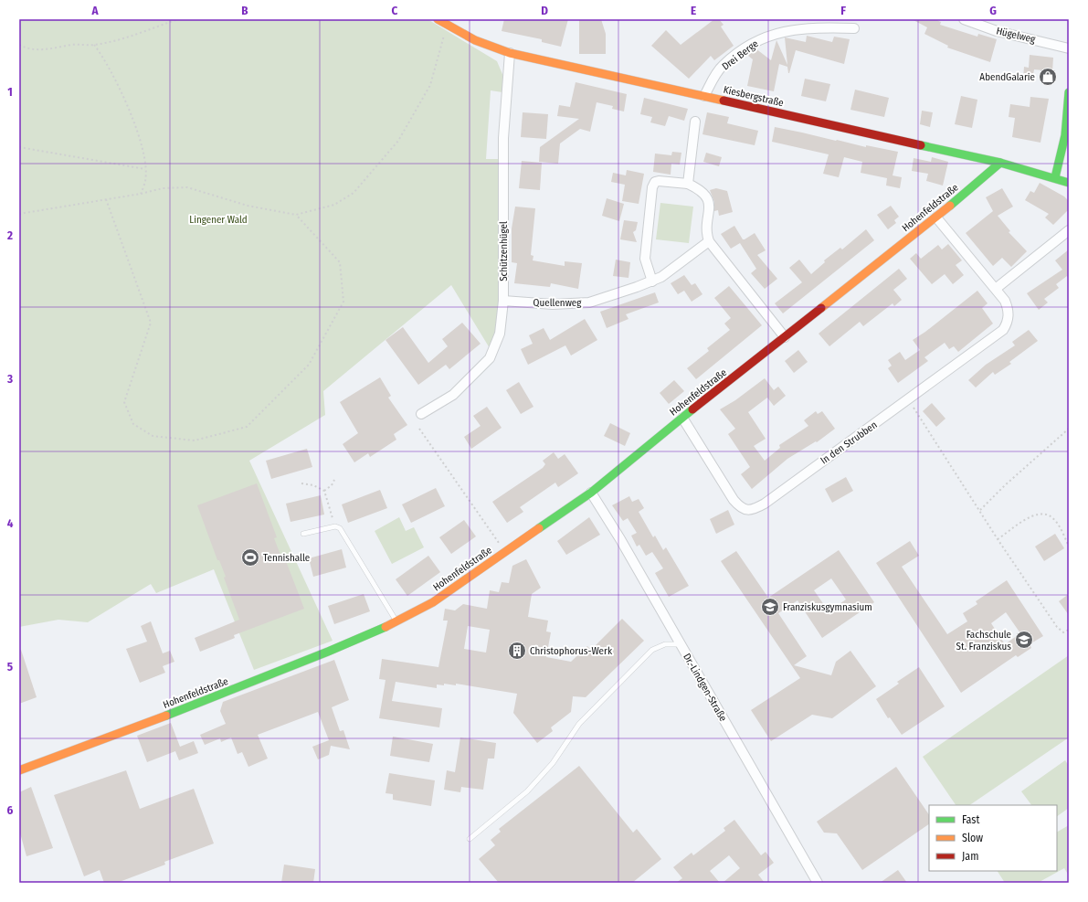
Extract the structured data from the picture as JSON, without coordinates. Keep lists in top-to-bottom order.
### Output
{
  "streets": {
    "street": [
      "Hügelweg",
      "Drei Berge",
      "Kiesbergstraße",
      "Hohenfeldstraße",
      "Schützenhügel",
      "Quellenweg",
      "In den Strubben",
      "Dr.-Lindgen-Straße"
    ]
  },
  "crossings": [
    ["Drei Berge", "Kiesbergstraße"],
    ["Kiesbergstraße", "Hohenfeldstraße"],
    ["Kiesbergstraße", "Schützenhügel"],
    ["Hohenfeldstraße", "In den Strubben"],
    ["Hohenfeldstraße", "Dr.-Lindgen-Straße"],
    ["Schützenhügel", "Quellenweg"]
  ],
  "parks": ["Lingener Wald"],
  "places": {
    "shop": ["AbendGalarie"],
    "sports": ["Tennishalle"],
    "school or university": ["Franziskusgymnasium", "Fachschule St. Franziskus"],
    "building": ["Christophorus-Werk"]
  },
  "legend": ["Fast", "Slow", "Jam"],
  "grid": {
    "columns": [
      "A",
      "B",
      "C",
      "D",
      "E",
      "F",
      "G"
    ],
    "rows": [
      "1",
      "2",
      "3",
      "4",
      "5",
      "6"
    ]
  }
}
